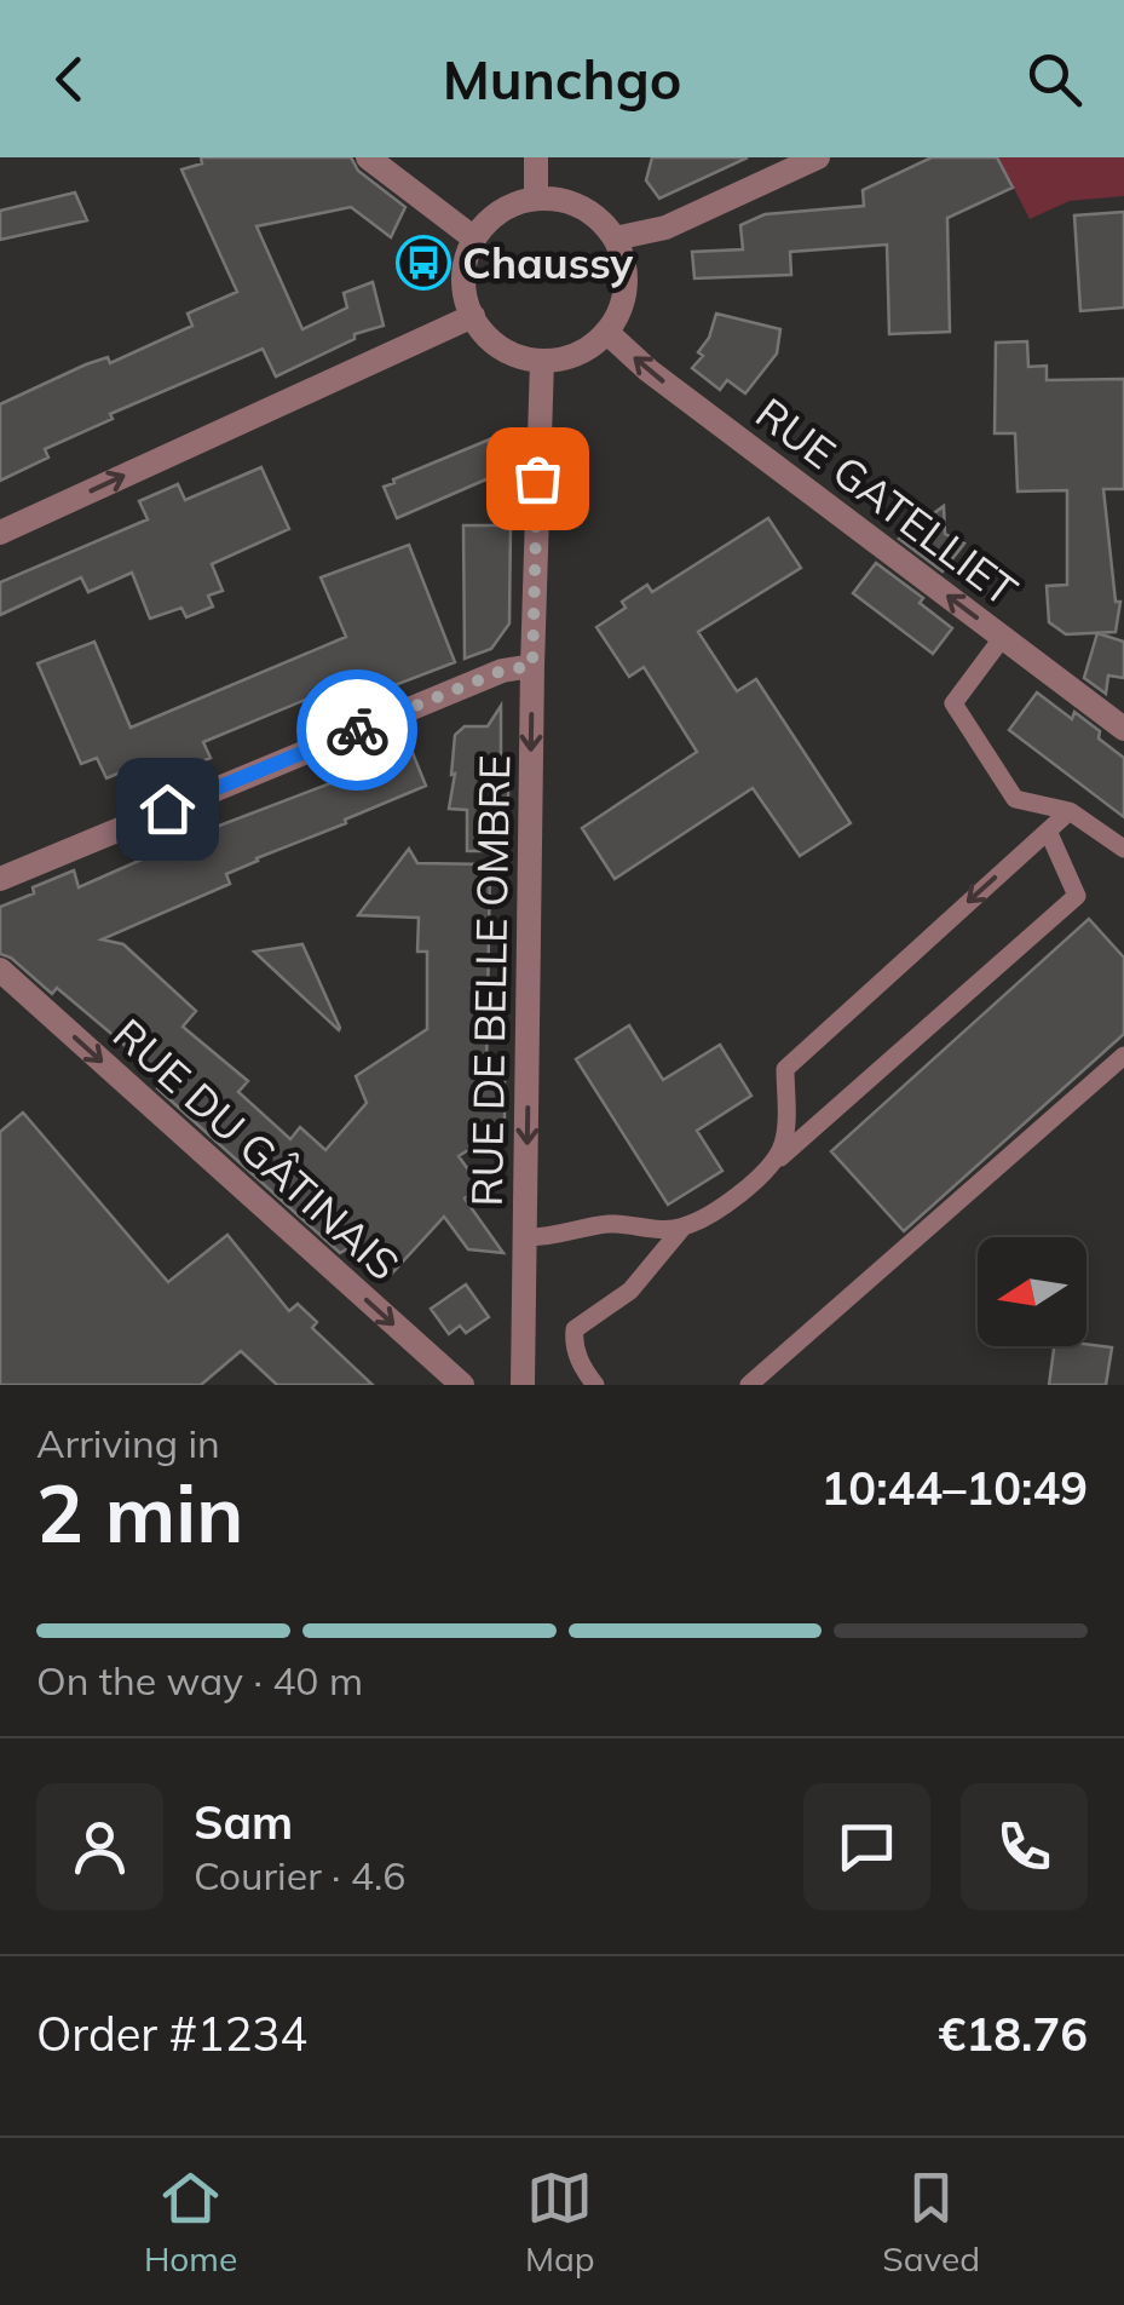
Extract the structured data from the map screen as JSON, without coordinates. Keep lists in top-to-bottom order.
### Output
{
  "streets": {
    "street": ["RUE GATELLIET", "RUE DE BELLE OMBRE", "RUE DU GÂTINAIS"]
  },
  "crossings": [
    ["RUE GATELLIET", "RUE DE BELLE OMBRE"]
  ],
  "one_way": ["RUE GATELLIET", "RUE DE BELLE OMBRE", "RUE DU GÂTINAIS"],
  "places": {
    "bus stop": ["Chaussy"]
  },
  "north": "left",
  "page": {
    "header": "Munchgo",
    "heading": ["2 min", "Arriving in", "10:44–10:49"],
    "panel": [
      "Sam",
      "Courier · 4.6",
      "Order #1234",
      "€18.76"
    ],
    "bar": "On the way · 40 m",
    "tabs": ["Home", "Map", "Saved"]
  }
}
